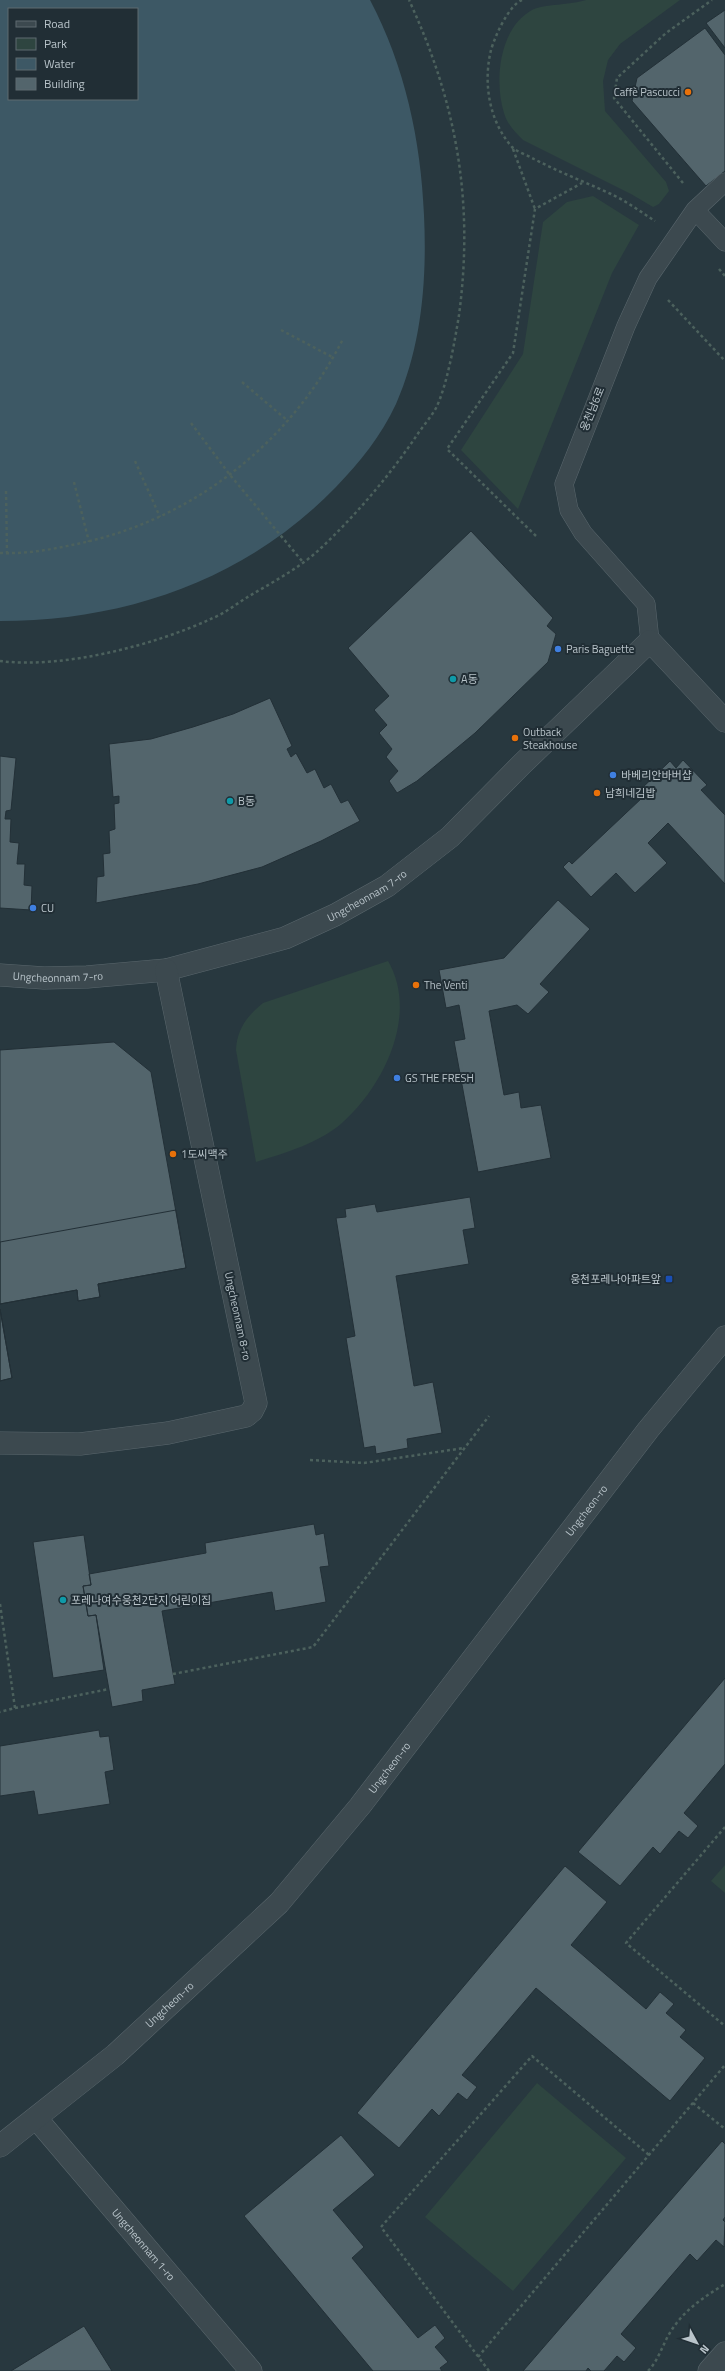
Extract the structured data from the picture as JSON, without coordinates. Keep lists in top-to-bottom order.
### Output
{
  "streets": {
    "street": [
      "Ungcheonnam 7-ro",
      "Ungcheonnam 8-ro",
      "Ungcheon-ro",
      "Ungcheonnam 1-ro"
    ],
    "lane": ["웅천남6로"]
  },
  "crossings": [
    ["웅천남6로", "Ungcheonnam 7-ro"],
    ["Ungcheonnam 7-ro", "Ungcheonnam 8-ro"],
    ["Ungcheon-ro", "Ungcheonnam 1-ro"]
  ],
  "places": {
    "other": [
      "Caffè Pascucci",
      "Paris Baguette",
      "A동",
      "Outback Steakhouse",
      "바베리안바버샵",
      "남희네김밥",
      "B동",
      "CU",
      "The Venti",
      "GS THE FRESH",
      "1도씨맥주",
      "포레나여수웅천2단지 어린이집"
    ],
    "transit": ["웅천포레나아파트앞"]
  },
  "legend": [
    "Road",
    "Park",
    "Water",
    "Building"
  ],
  "north": "bottom right"
}
